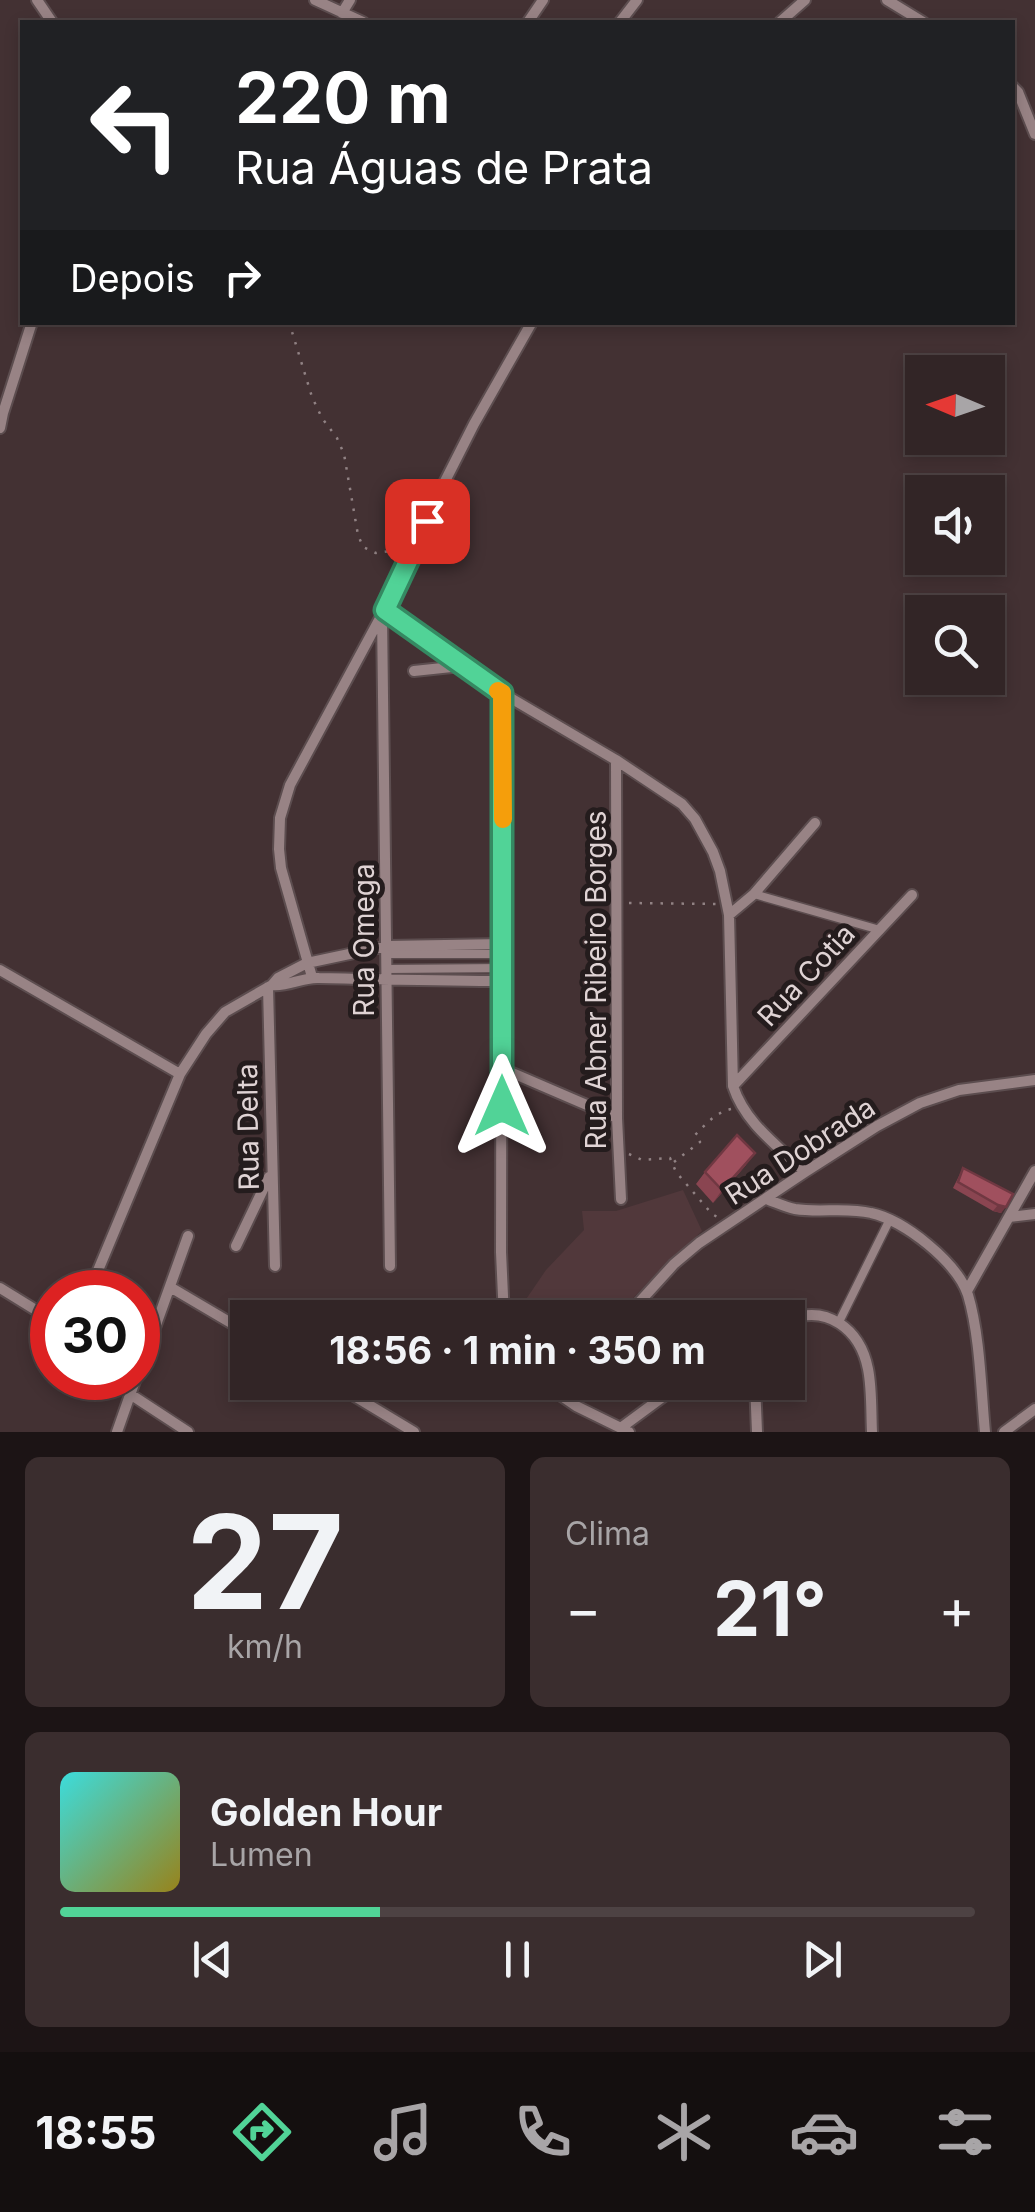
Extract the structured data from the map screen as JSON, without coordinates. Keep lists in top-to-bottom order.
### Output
{
  "streets": {
    "street": [
      "Rua Omega",
      "Rua Cotia",
      "Rua Abner Ribeiro Borges",
      "Rua Delta",
      "Rua Dobrada"
    ]
  },
  "north": "left",
  "page": {
    "turn": ["220 m", "Rua Águas de Prata"],
    "then": "Depois",
    "limit": "30",
    "trip": "18:56 · 1 min · 350 m",
    "tile": [
      ["27", "km/h"],
      "Clima"
    ],
    "heat": ["−", "21°", "+"],
    "song": ["Golden Hour", "Lumen"],
    "tabs": "18:55"
  }
}
